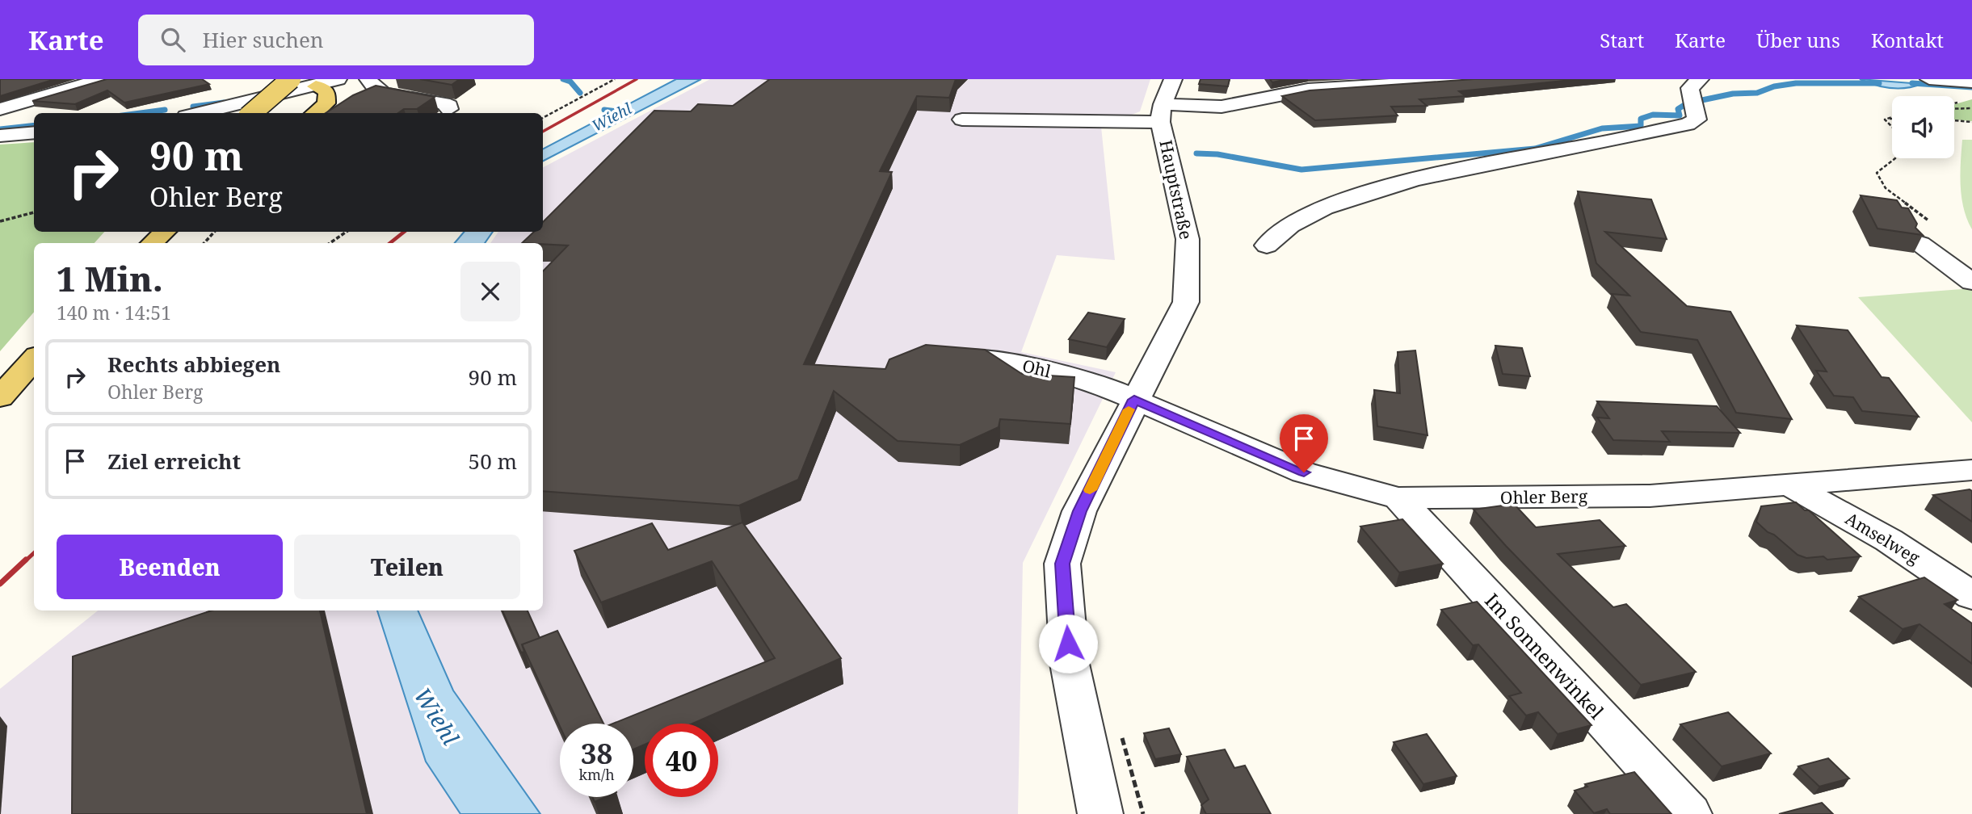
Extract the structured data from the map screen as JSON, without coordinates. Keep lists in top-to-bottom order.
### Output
{
  "streets": {
    "street": [
      "Hauptstraße",
      "Ohl",
      "Ohler Berg",
      "Amselweg",
      "Im Sonnenwinkel"
    ]
  },
  "crossings": [
    ["Hauptstraße", "Ohl"],
    ["Hauptstraße", "Ohler Berg"],
    ["Ohl", "Ohler Berg"],
    ["Ohler Berg", "Amselweg"],
    ["Ohler Berg", "Im Sonnenwinkel"]
  ],
  "water": ["Wiehl"],
  "page": {
    "header": "Karte",
    "search": "Hier suchen",
    "nav": [
      "Start",
      "Karte",
      "Über uns",
      "Kontakt"
    ],
    "turn": ["90 m", "Ohler Berg"],
    "heading": ["1 Min.", "140 m · 14:51"],
    "list": [
      {
        "name": "Rechts abbiegen",
        "note": "Ohler Berg",
        "value": "90 m"
      },
      {
        "name": "Ziel erreicht",
        "value": "50 m"
      }
    ],
    "buttons": ["Beenden", "Teilen"],
    "speed": "38 km/h",
    "limit": "40"
  }
}
